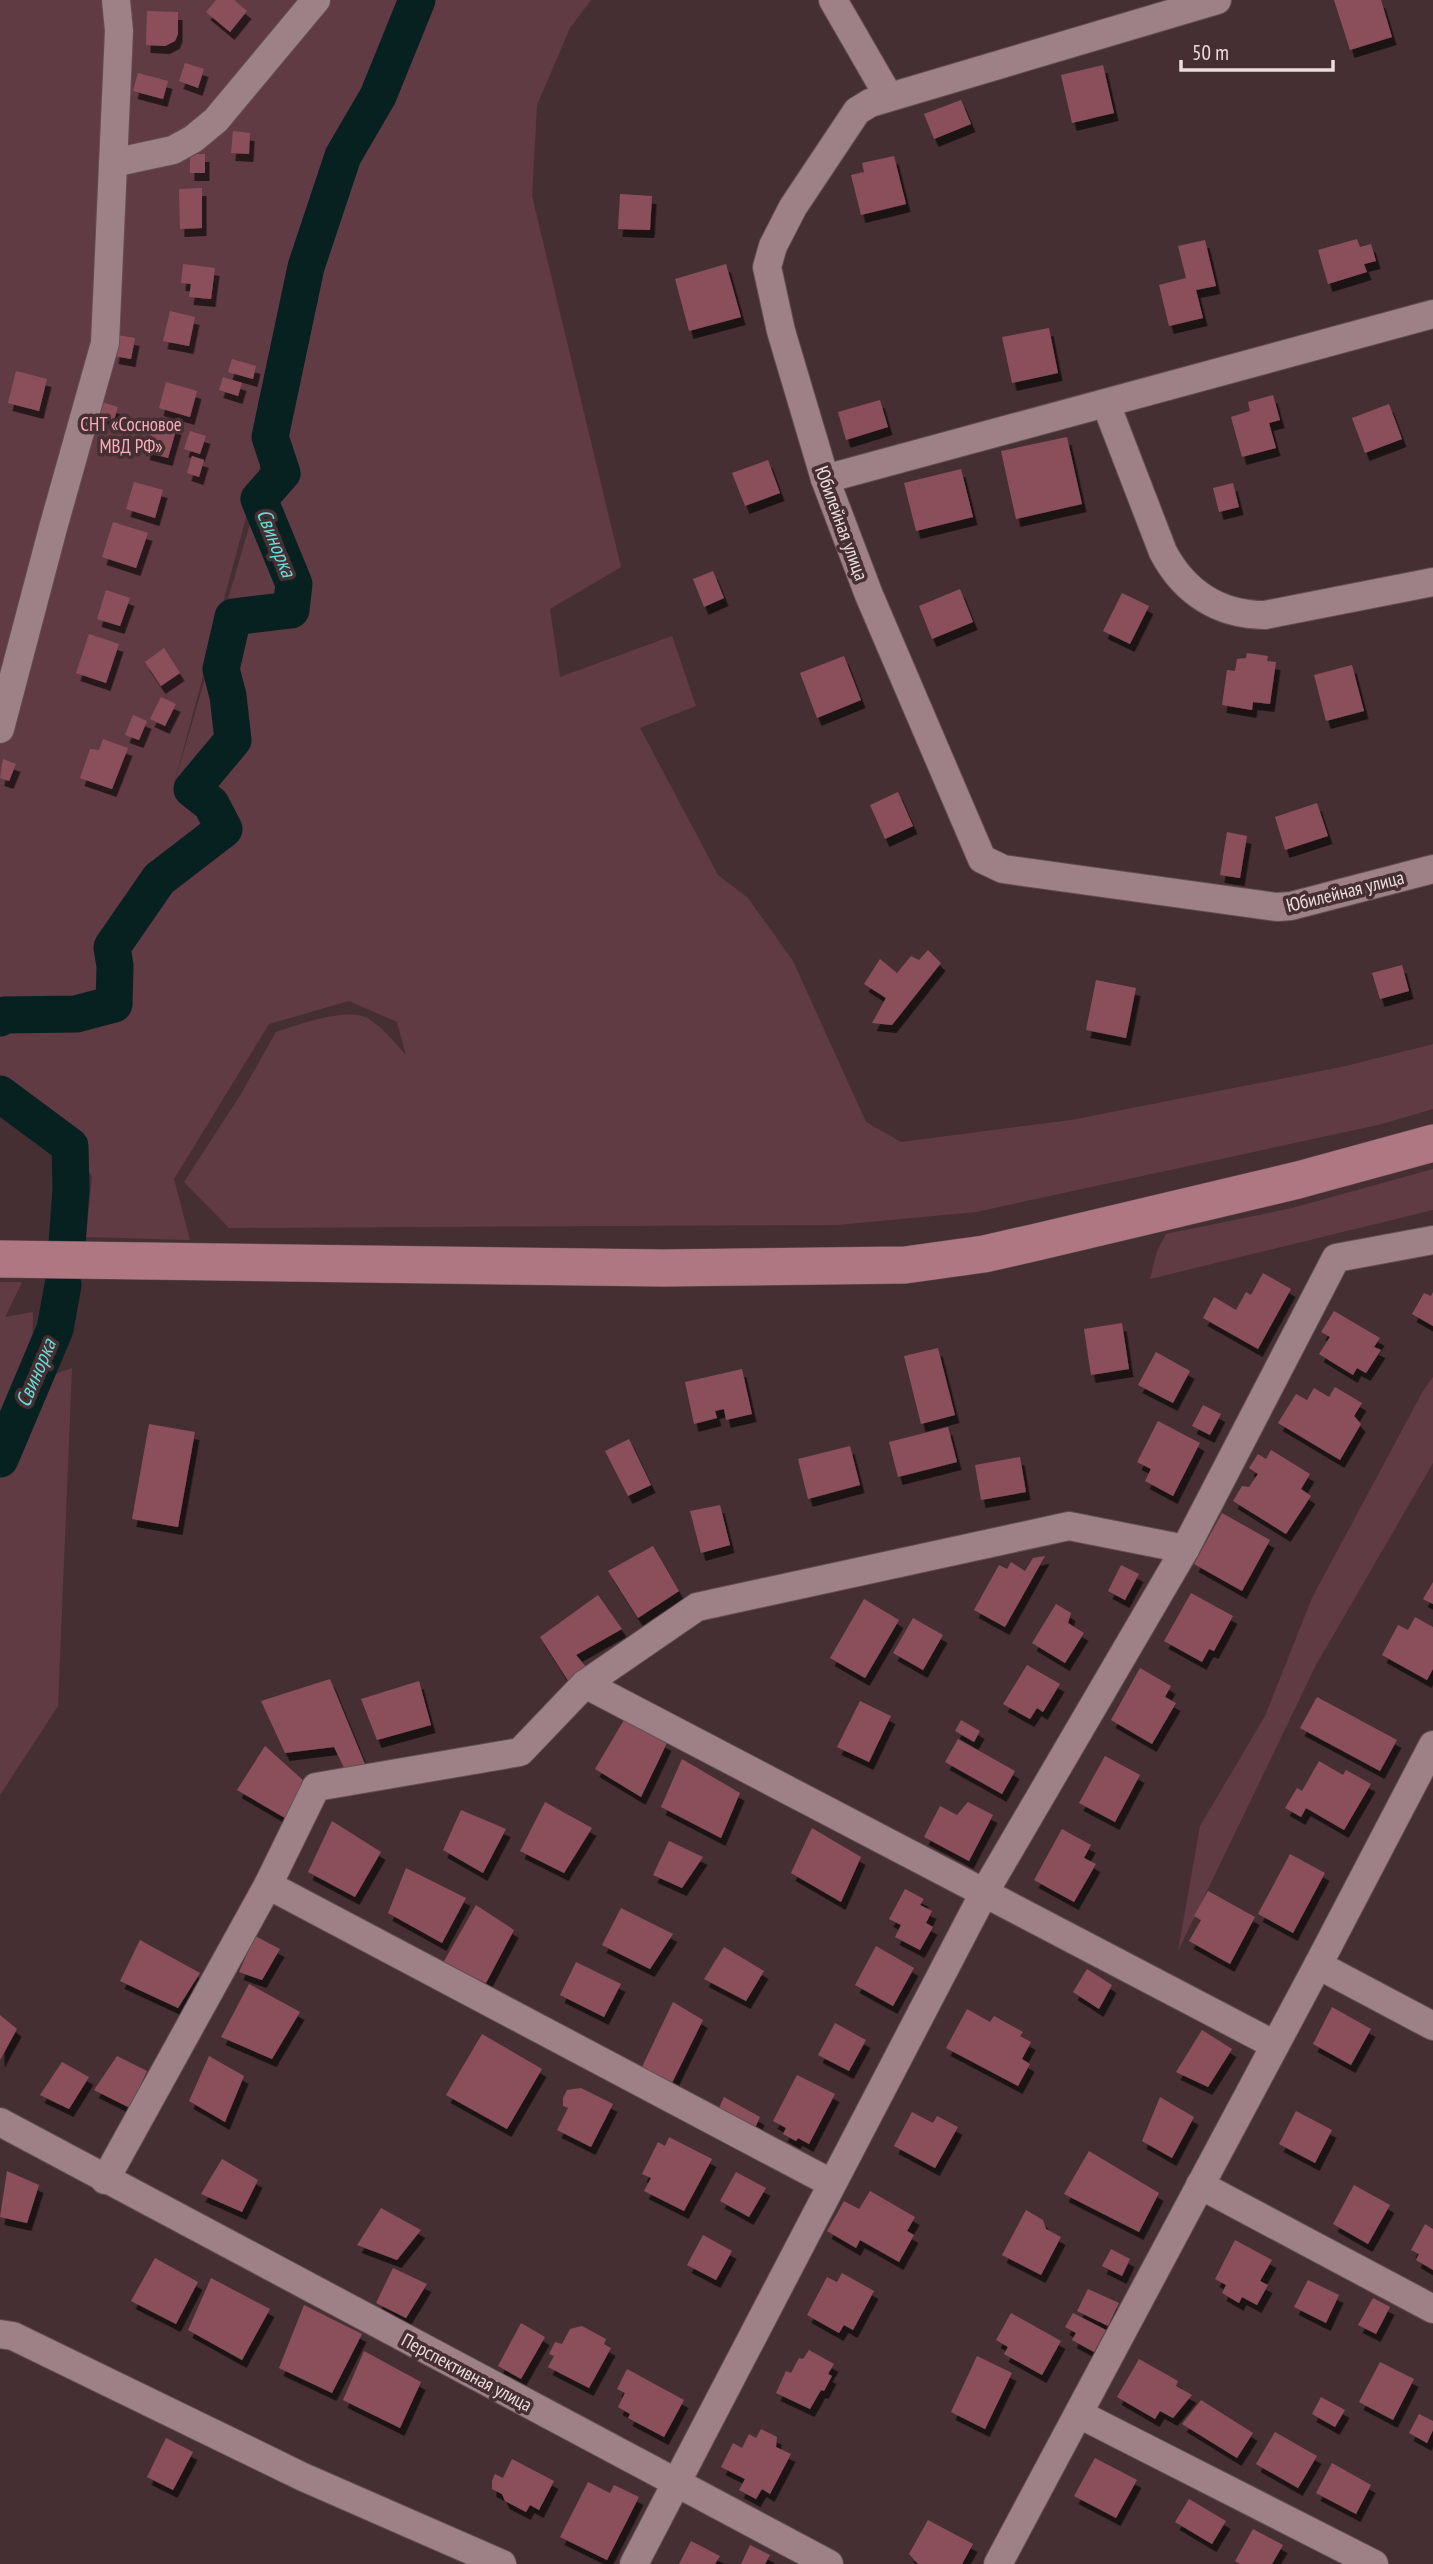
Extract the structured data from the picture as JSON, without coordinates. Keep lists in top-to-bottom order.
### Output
{
  "streets": {
    "street": ["Юбилейная улица", "Перспективная улица"]
  },
  "water": ["Свинорка"],
  "parks": ["СНТ «Сосновое МВД РФ»"],
  "scale_bar": "50 m"
}
